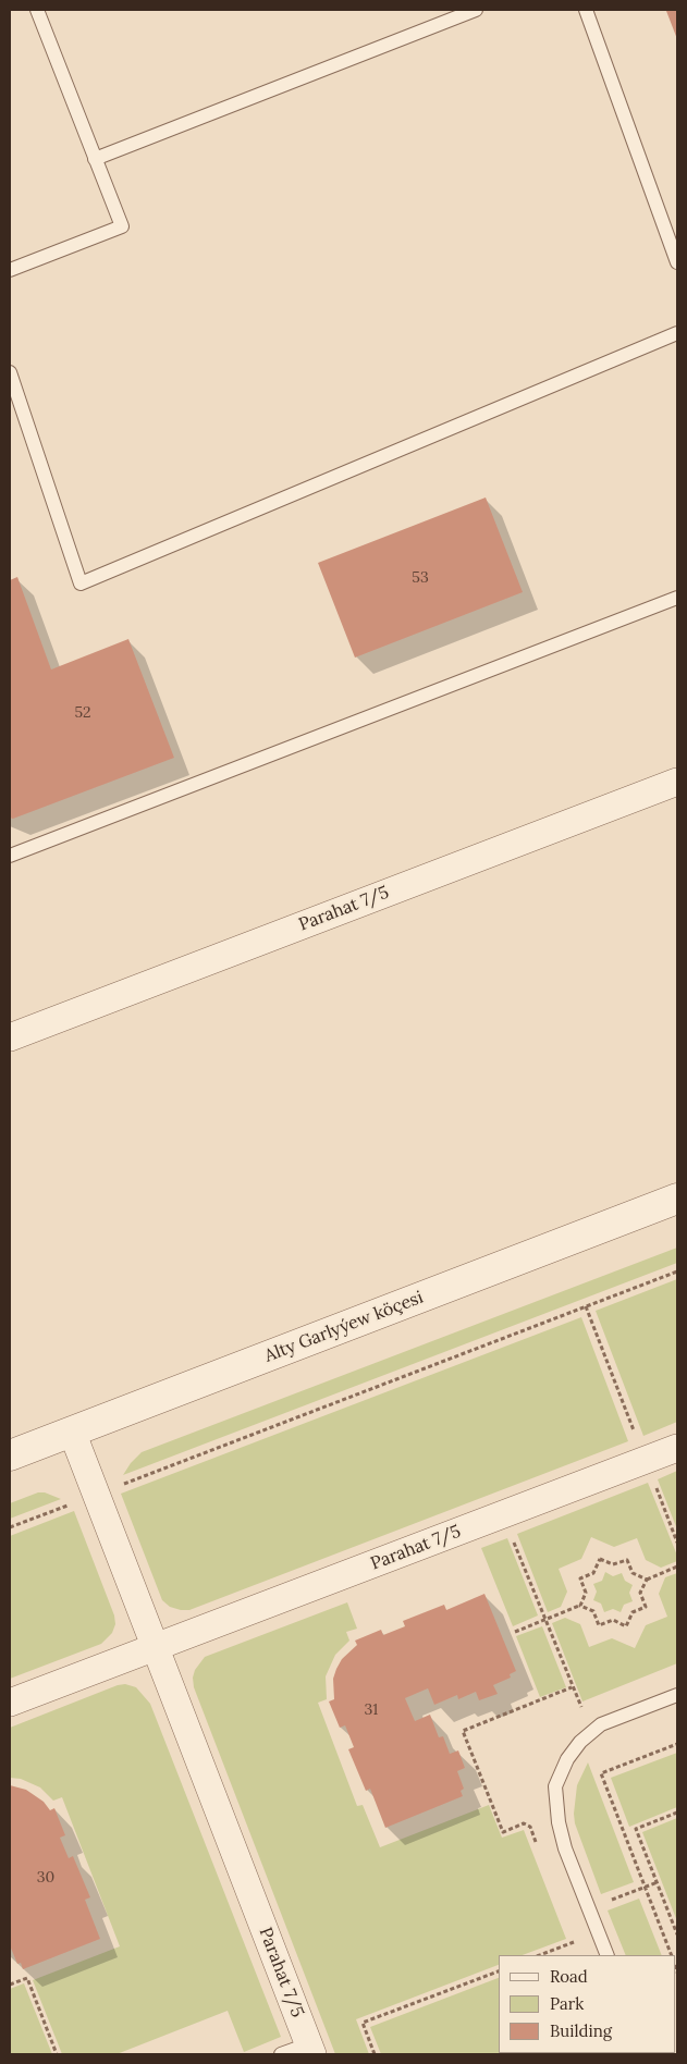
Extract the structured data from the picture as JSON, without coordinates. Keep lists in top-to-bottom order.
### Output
{
  "streets": {
    "street": ["Parahat 7/5", "Alty Garlyýew köçesi"]
  },
  "crossings": [
    ["Parahat 7/5", "Alty Garlyýew köçesi"]
  ],
  "house_numbers": [
    "53",
    "52",
    "31",
    "30"
  ],
  "legend": ["Road", "Park", "Building"]
}
